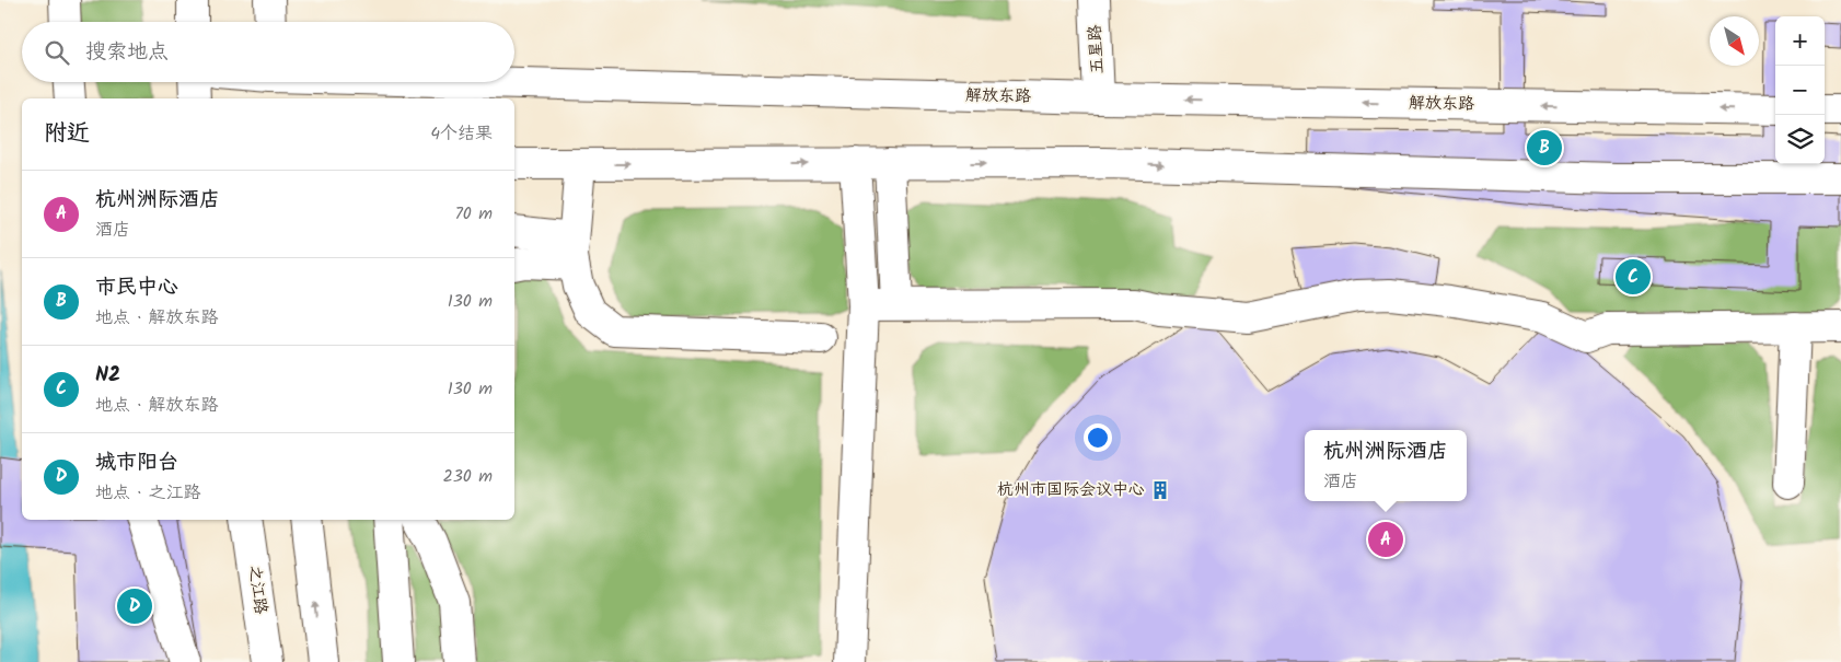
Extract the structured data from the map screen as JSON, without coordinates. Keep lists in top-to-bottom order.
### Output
{
  "streets": {
    "main road": ["五星路", "解放东路", "之江路"]
  },
  "crossings": [
    ["五星路", "解放东路"]
  ],
  "places": {
    "building": ["杭州市国际会议中心"]
  },
  "north": "bottom right",
  "page": {
    "map_buttons": ["+", "−"],
    "search": "搜索地点",
    "heading": ["附近", "4个结果"],
    "pins": [
      "B",
      "C",
      "A",
      "D"
    ],
    "list": [
      {
        "mark": "A",
        "name": "杭州洲际酒店",
        "note": "酒店",
        "value": "70 m"
      },
      {
        "mark": "B",
        "name": "市民中心",
        "note": "地点 · 解放东路",
        "value": "130 m"
      },
      {
        "mark": "C",
        "name": "N2",
        "note": "地点 · 解放东路",
        "value": "130 m"
      },
      {
        "mark": "D",
        "name": "城市阳台",
        "note": "地点 · 之江路",
        "value": "230 m"
      }
    ],
    "popup": ["杭州洲际酒店", "酒店"]
  }
}
